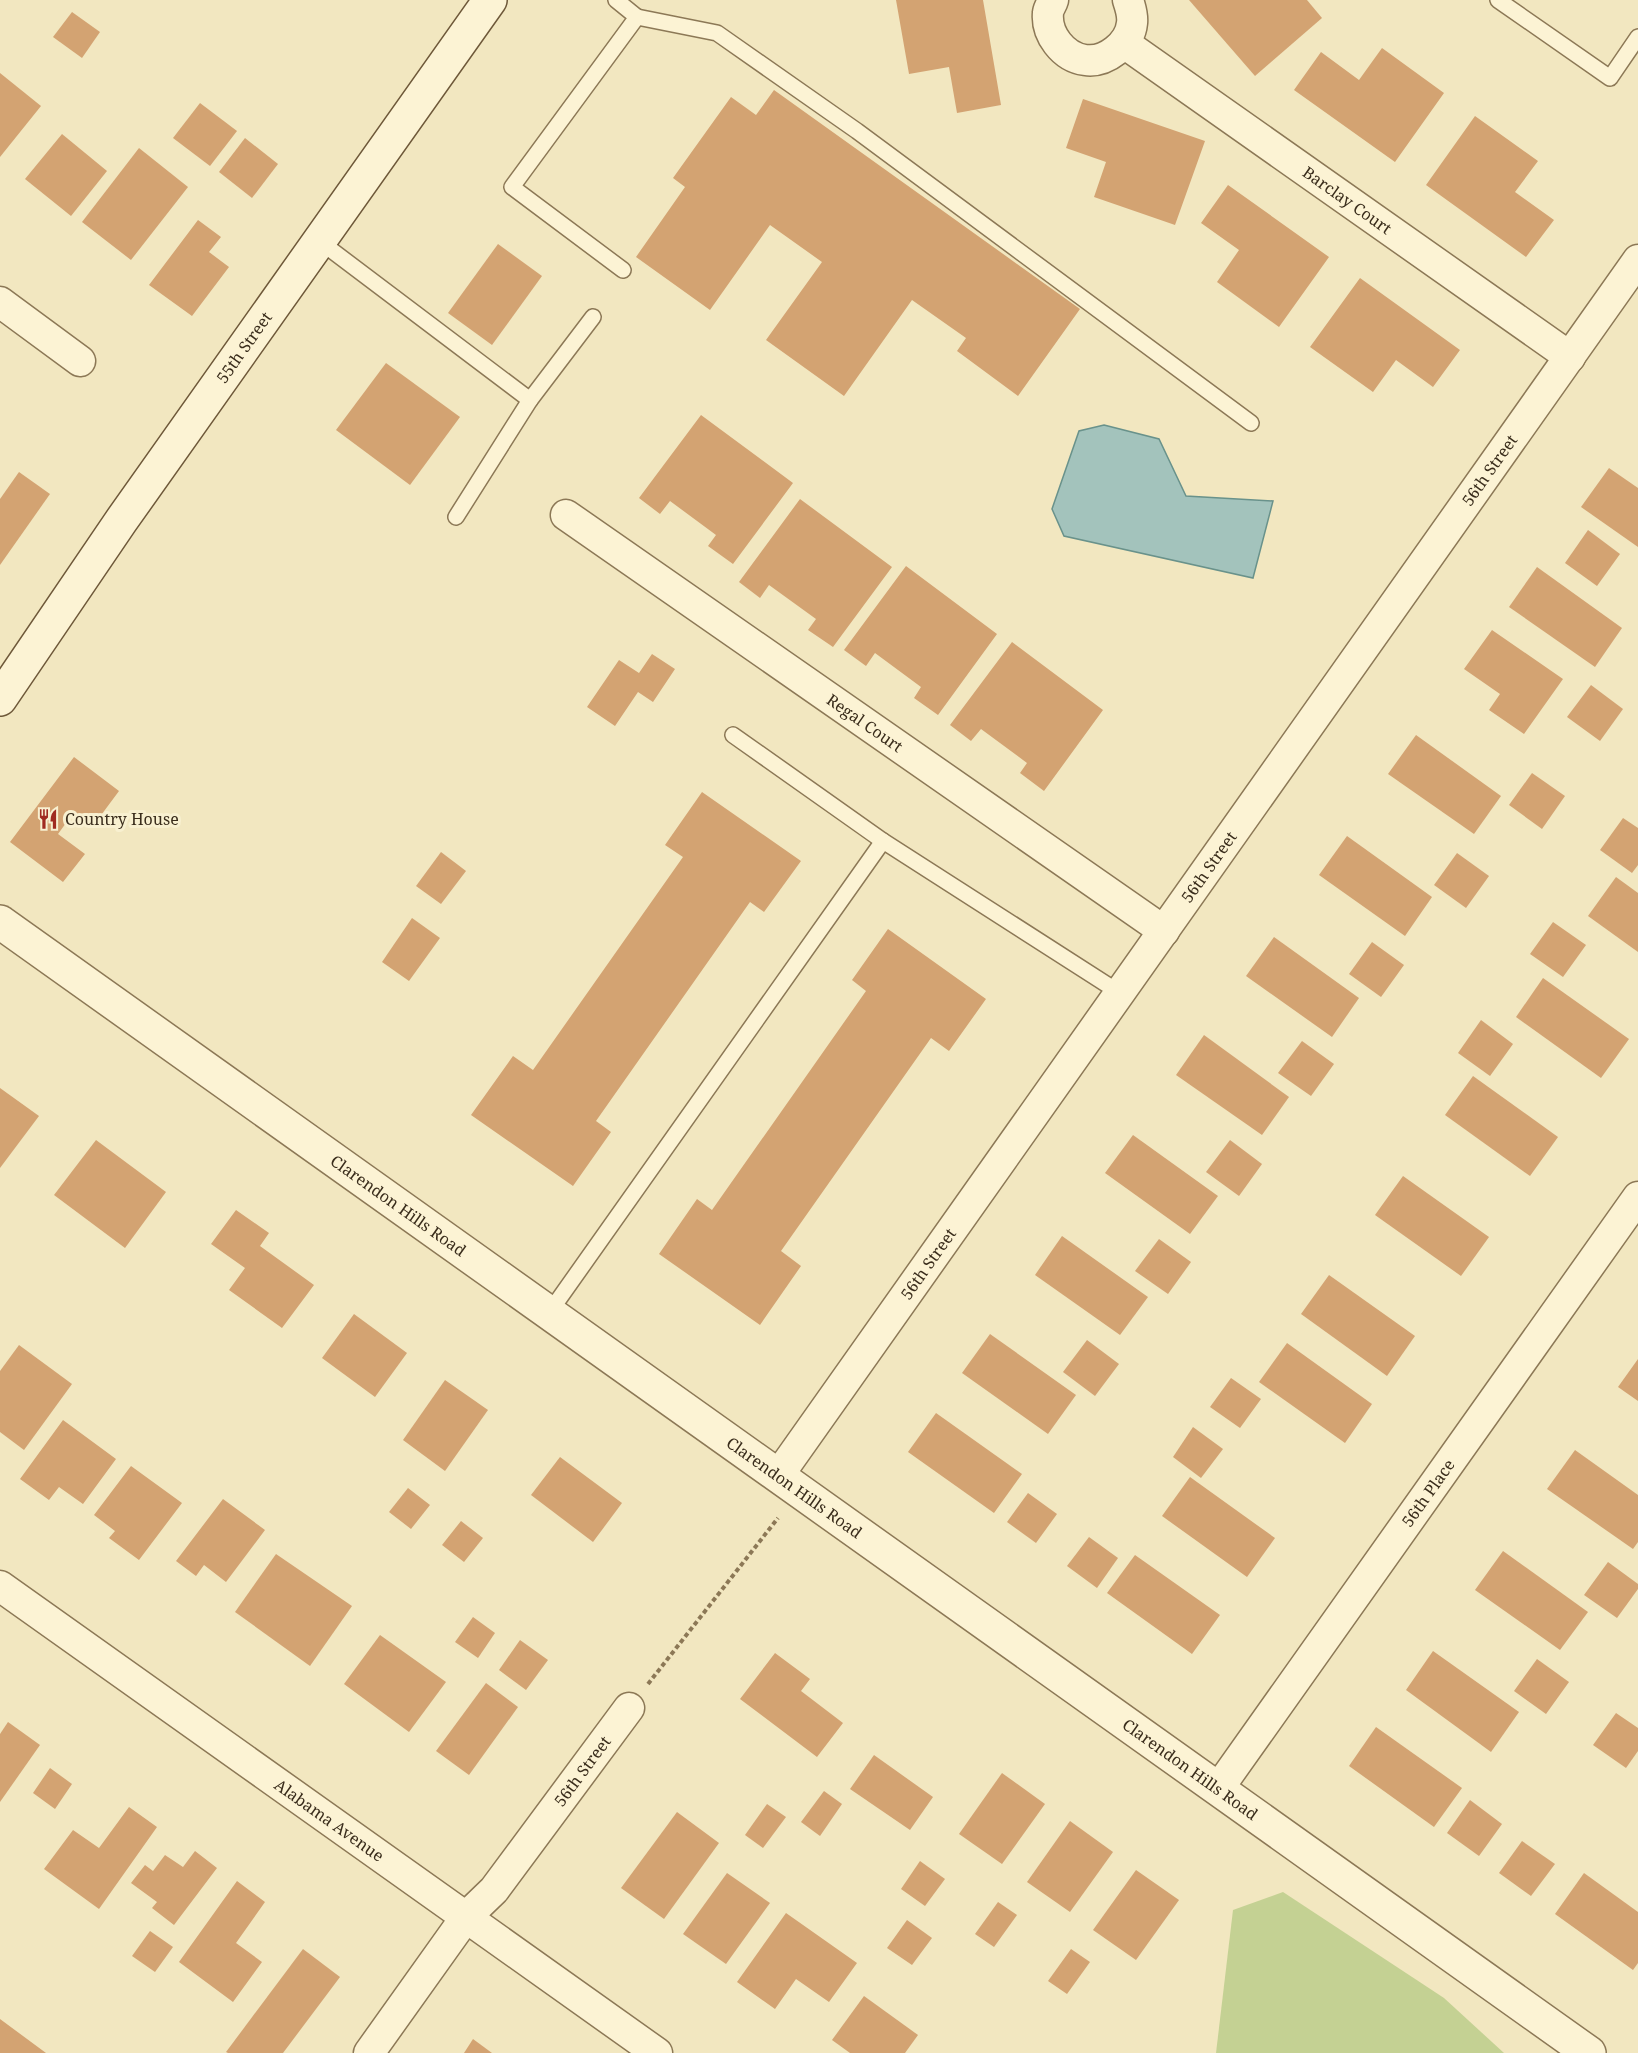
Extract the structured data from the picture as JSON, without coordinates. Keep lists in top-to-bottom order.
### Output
{
  "streets": {
    "street": [
      "Barclay Court",
      "55th Street",
      "56th Street",
      "Regal Court",
      "Clarendon Hills Road",
      "56th Place",
      "Alabama Avenue"
    ]
  },
  "crossings": [
    ["Barclay Court", "56th Street"],
    ["56th Street", "Regal Court"],
    ["56th Street", "Clarendon Hills Road"],
    ["56th Street", "Alabama Avenue"],
    ["Clarendon Hills Road", "56th Place"]
  ],
  "places": {
    "restaurant": ["Country House"]
  }
}
